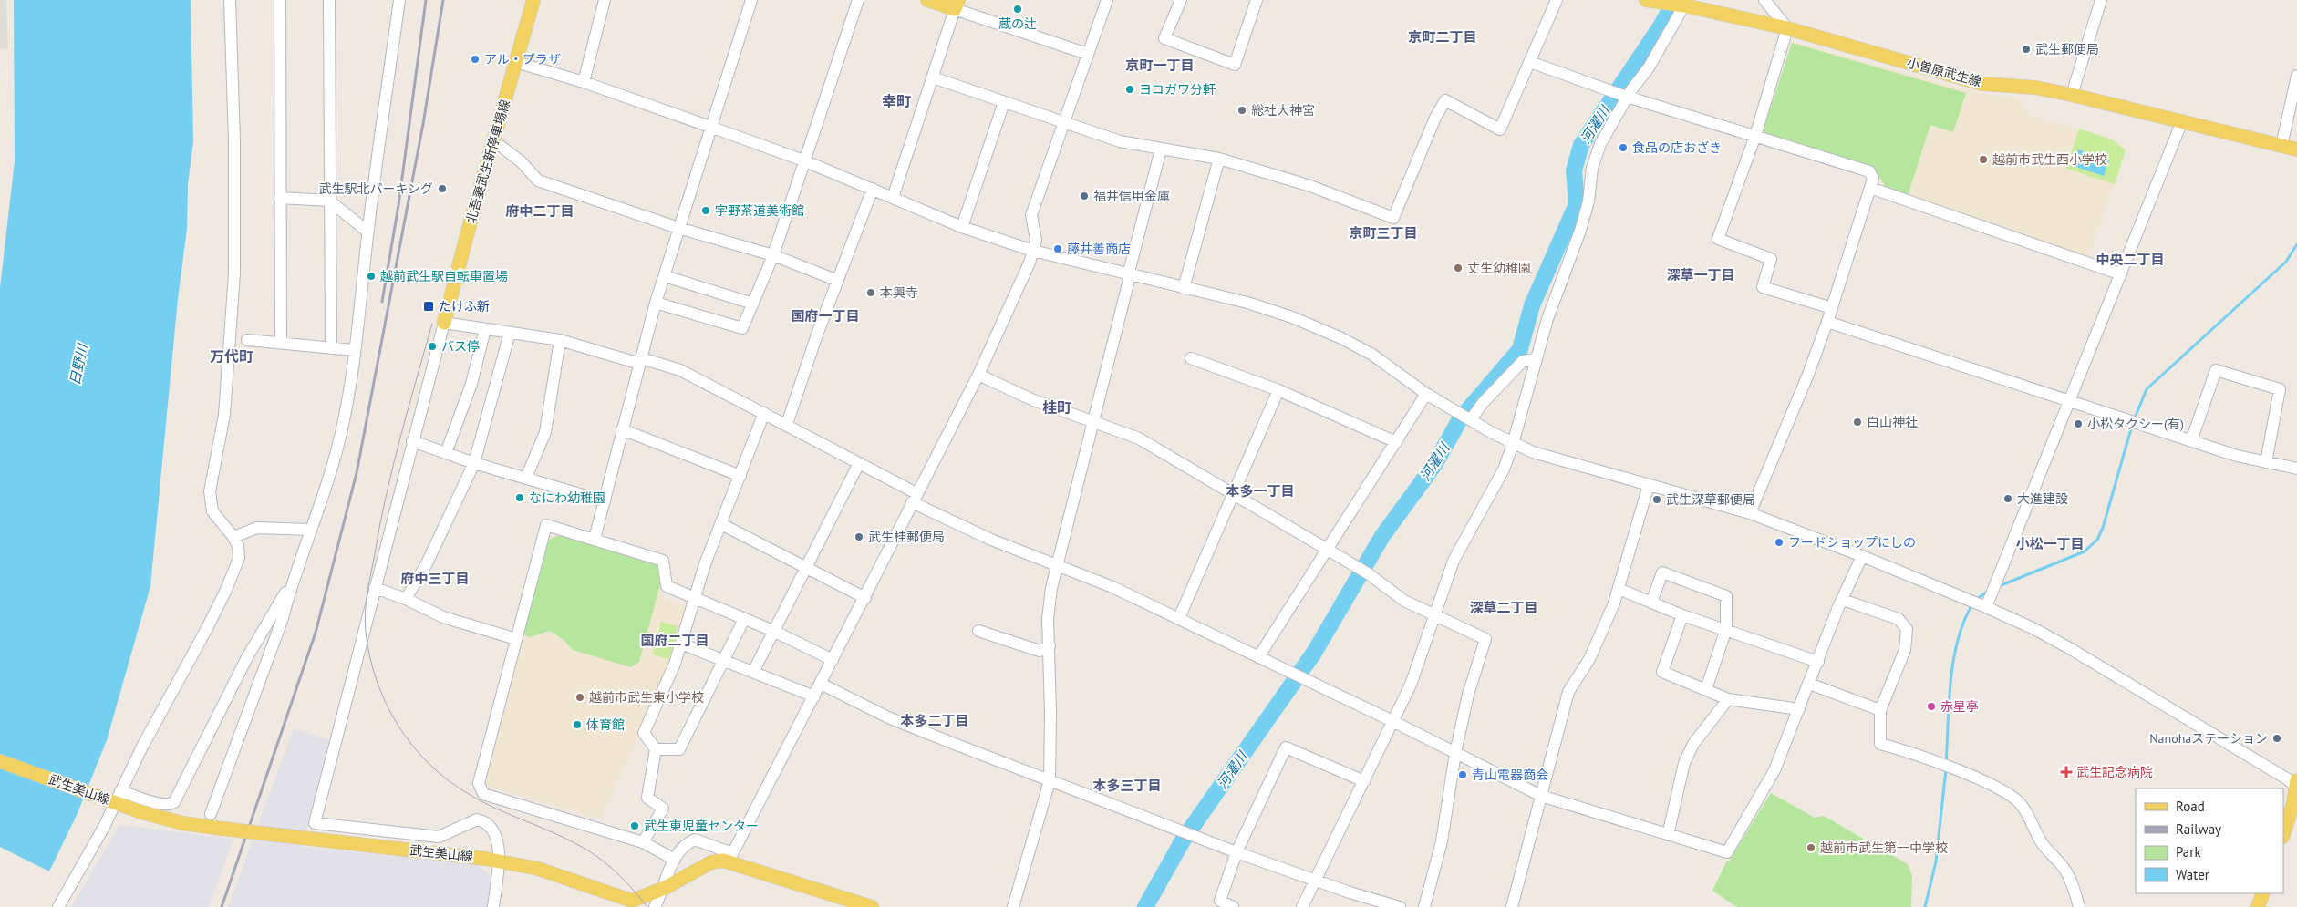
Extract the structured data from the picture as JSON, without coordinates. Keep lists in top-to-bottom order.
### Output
{
  "streets": {
    "main road": ["小曽原武生線", "北吾妻武生新停車場線", "武生美山線"]
  },
  "districts": [
    "京町二丁目",
    "京町一丁目",
    "幸町",
    "府中二丁目",
    "京町三丁目",
    "中央二丁目",
    "深草一丁目",
    "国府一丁目",
    "万代町",
    "桂町",
    "本多一丁目",
    "小松一丁目",
    "府中三丁目",
    "深草二丁目",
    "国府二丁目",
    "本多二丁目",
    "本多三丁目"
  ],
  "water": ["河濯川", "日野川"],
  "places": {
    "other": [
      "蔵の辻",
      "武生郵便局",
      "アル・プラザ",
      "ヨコガワ分軒",
      "総社大神宮",
      "食品の店おざき",
      "越前市武生西小学校",
      "武生駅北パーキング",
      "福井信用金庫",
      "宇野茶道美術館",
      "藤井善商店",
      "丈生幼稚園",
      "越前武生駅自転車置場",
      "本興寺",
      "バス停",
      "白山神社",
      "小松タクシー(有)",
      "なにわ幼稚園",
      "大進建設",
      "武生深草郵便局",
      "武生桂郵便局",
      "フードショップにしの",
      "越前市武生東小学校",
      "赤星亭",
      "体育館",
      "Nanohaステーション",
      "青山電器商会",
      "武生東児童センター",
      "越前市武生第一中学校"
    ],
    "transit": ["たけふ新"],
    "health": ["武生記念病院"]
  },
  "legend": [
    "Road",
    "Railway",
    "Park",
    "Water"
  ]
}
